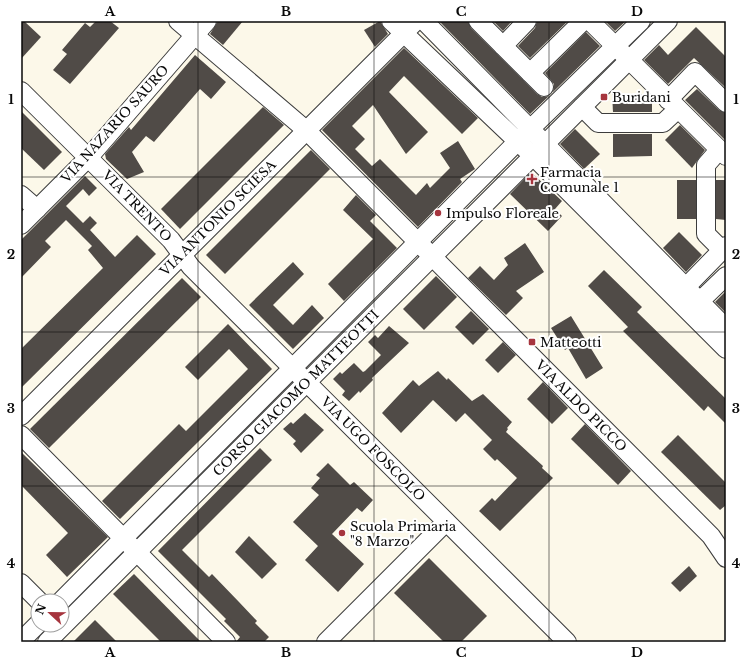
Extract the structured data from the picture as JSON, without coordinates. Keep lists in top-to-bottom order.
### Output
{
  "streets": {
    "street": [
      "VIA NAZARIO SAURO",
      "VIA TRENTO",
      "VIA ANTONIO SCIESA",
      "CORSO GIACOMO MATTEOTTI",
      "VIA ALDO PICCO",
      "VIA UGO FOSCOLO"
    ]
  },
  "crossings": [
    ["VIA NAZARIO SAURO", "VIA TRENTO"],
    ["VIA NAZARIO SAURO", "VIA ALDO PICCO"],
    ["VIA TRENTO", "VIA ANTONIO SCIESA"],
    ["VIA TRENTO", "CORSO GIACOMO MATTEOTTI"],
    ["VIA TRENTO", "VIA UGO FOSCOLO"],
    ["VIA ANTONIO SCIESA", "VIA ALDO PICCO"],
    ["CORSO GIACOMO MATTEOTTI", "VIA ALDO PICCO"],
    ["CORSO GIACOMO MATTEOTTI", "VIA UGO FOSCOLO"]
  ],
  "places": {
    "transit": ["Buridani", "Matteotti"],
    "health": ["Farmacia Comunale 1"],
    "other": ["Impulso Floreale", "Scuola Primaria \"8 Marzo\""]
  },
  "north": "left",
  "grid": {
    "columns": [
      "A",
      "B",
      "C",
      "D"
    ],
    "rows": [
      "1",
      "2",
      "3",
      "4"
    ]
  }
}
